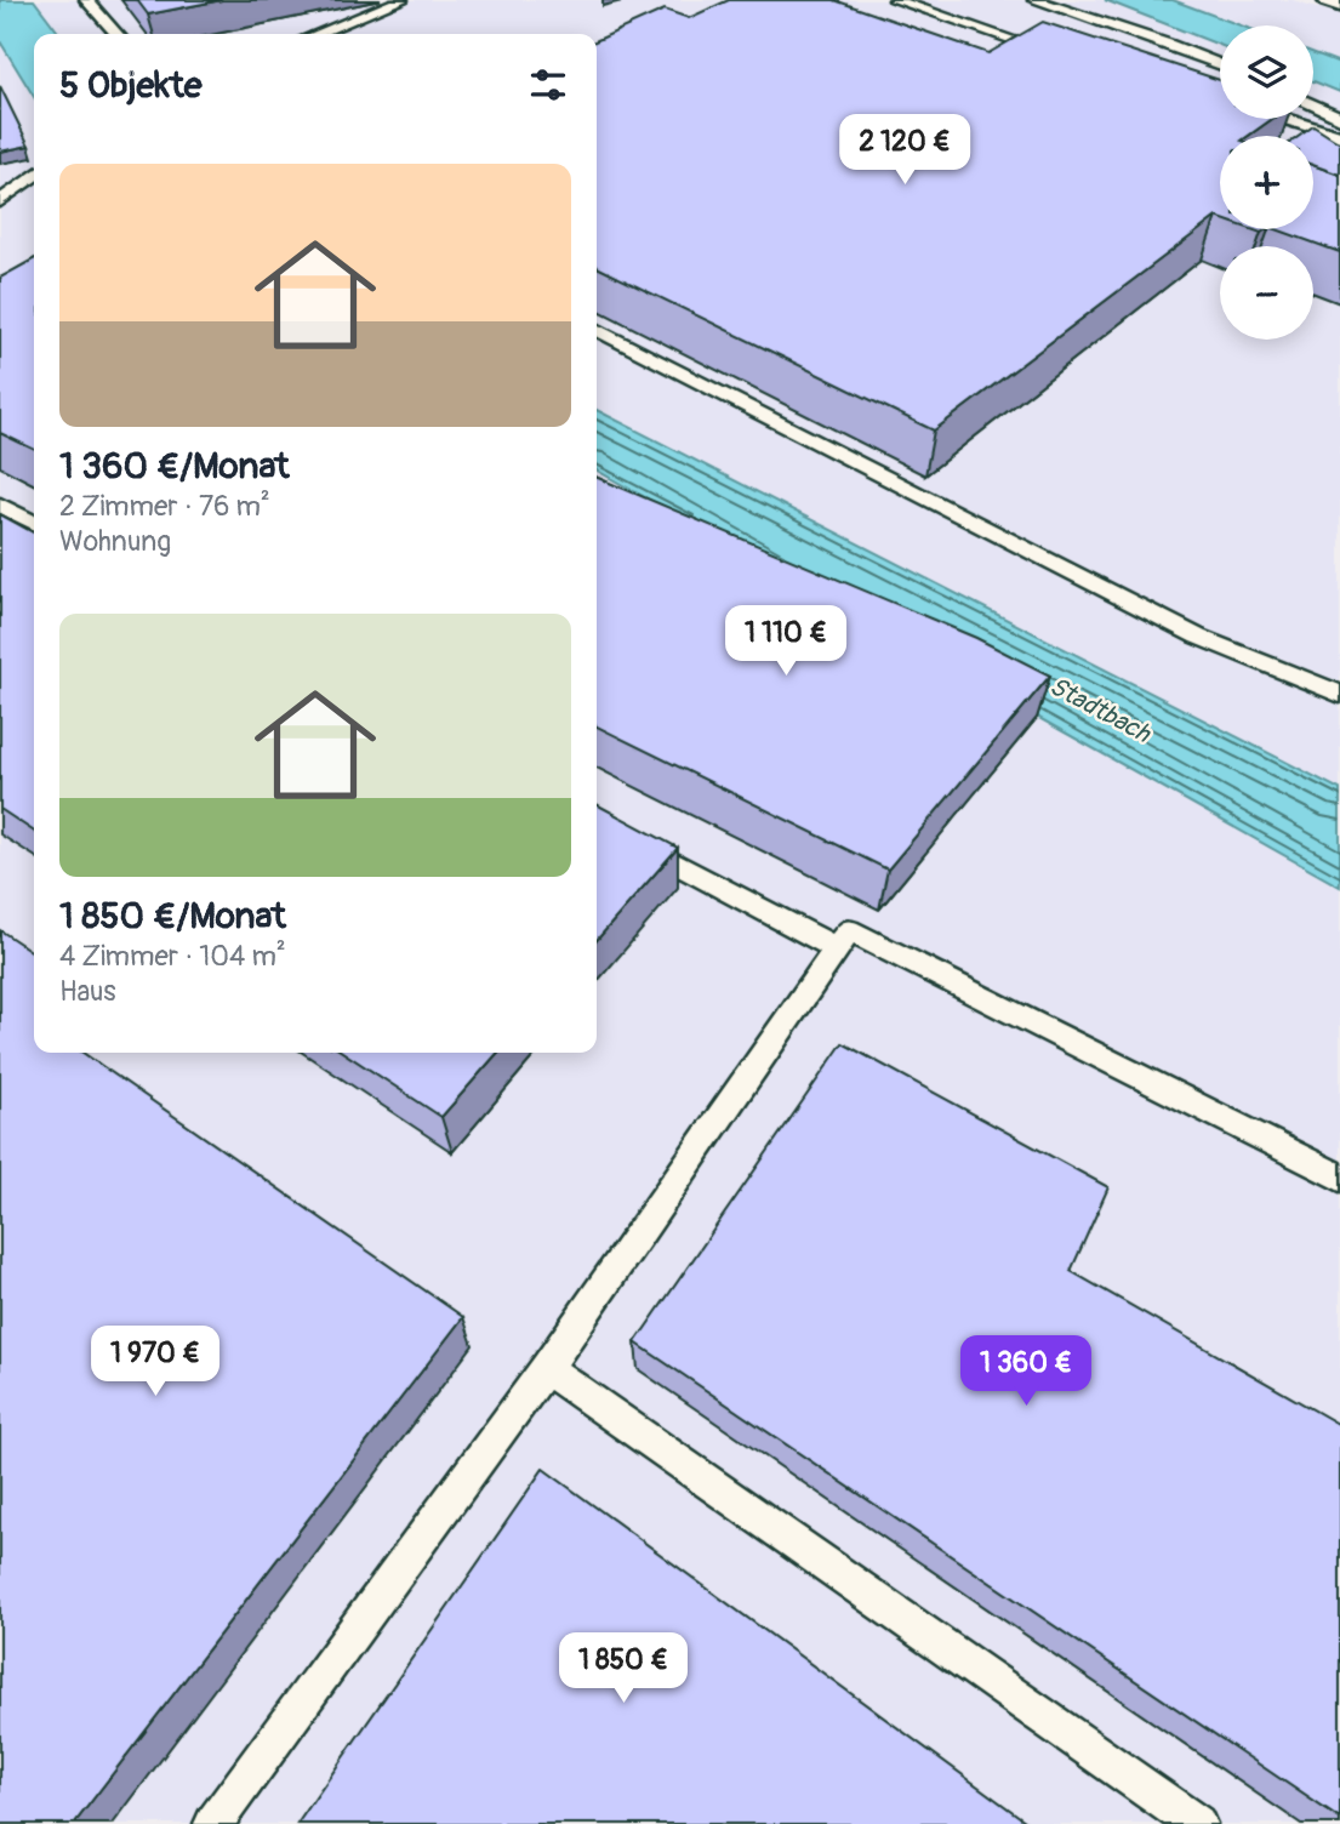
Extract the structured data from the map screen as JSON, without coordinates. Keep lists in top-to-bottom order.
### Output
{
  "water": ["Stadtbach"],
  "page": {
    "map_buttons": ["+", "−"],
    "heading": "5 Objekte",
    "price": [
      "2 120 €",
      "1 110 €",
      "1 970 €",
      "1 360 €",
      "1 850 €"
    ],
    "list": [
      {
        "name": "1 360 €/Monat",
        "note": "2 Zimmer · 76 m² · Wohnung"
      },
      {
        "name": "1 850 €/Monat",
        "note": "4 Zimmer · 104 m² · Haus"
      }
    ]
  }
}
